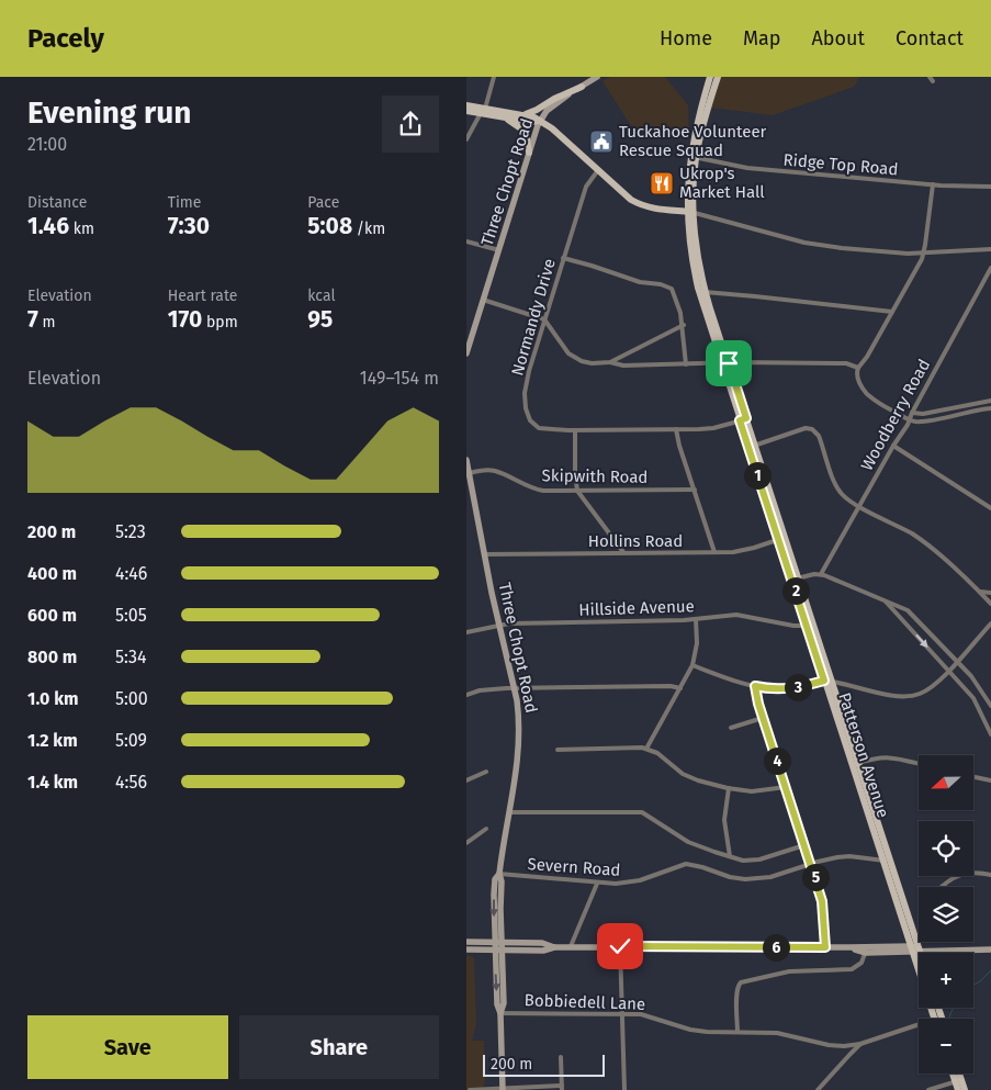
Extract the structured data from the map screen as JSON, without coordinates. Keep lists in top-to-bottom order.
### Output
{
  "streets": {
    "main road": ["Three Chopt Road", "Patterson Avenue"],
    "street": [
      "Ridge Top Road",
      "Normandy Drive",
      "Woodberry Road",
      "Skipwith Road",
      "Hollins Road",
      "Hillside Avenue",
      "Severn Road",
      "Bobbiedell Lane"
    ]
  },
  "crossings": [
    ["Ridge Top Road", "Patterson Avenue"],
    ["Three Chopt Road", "Skipwith Road"],
    ["Three Chopt Road", "Hollins Road"],
    ["Three Chopt Road", "Hillside Avenue"],
    ["Three Chopt Road", "Severn Road"],
    ["Three Chopt Road", "Bobbiedell Lane"],
    ["Normandy Drive", "Patterson Avenue"],
    ["Hollins Road", "Patterson Avenue"],
    ["Hillside Avenue", "Patterson Avenue"],
    ["Patterson Avenue", "Severn Road"]
  ],
  "places": {
    "public building": ["Tuckahoe Volunteer Rescue Squad"],
    "restaurant": ["Ukrop's Market Hall"]
  },
  "scale_bar": "200 m",
  "north": "left",
  "page": {
    "header": "Pacely",
    "nav": [
      "Home",
      "Map",
      "About",
      "Contact"
    ],
    "heading": ["Evening run", "21:00"],
    "stats": [
      ["Distance", "1.46 km"],
      ["Time", "7:30"],
      ["Pace", "5:08 /km"],
      ["Elevation", "7 m"],
      ["Heart rate", "170 bpm"],
      ["kcal", "95"]
    ],
    "chart": ["Elevation", "149–154 m"],
    "pins": [
      "1",
      "2",
      "3",
      "4",
      "5",
      "6"
    ],
    "list": [
      {
        "name": "200 m",
        "note": "5:23"
      },
      {
        "name": "400 m",
        "note": "4:46"
      },
      {
        "name": "600 m",
        "note": "5:05"
      },
      {
        "name": "800 m",
        "note": "5:34"
      },
      {
        "name": "1.0 km",
        "note": "5:00"
      },
      {
        "name": "1.2 km",
        "note": "5:09"
      },
      {
        "name": "1.4 km",
        "note": "4:56"
      }
    ],
    "map_buttons": ["+", "−"],
    "buttons": ["Save", "Share"],
    "scale": "200 m"
  }
}
